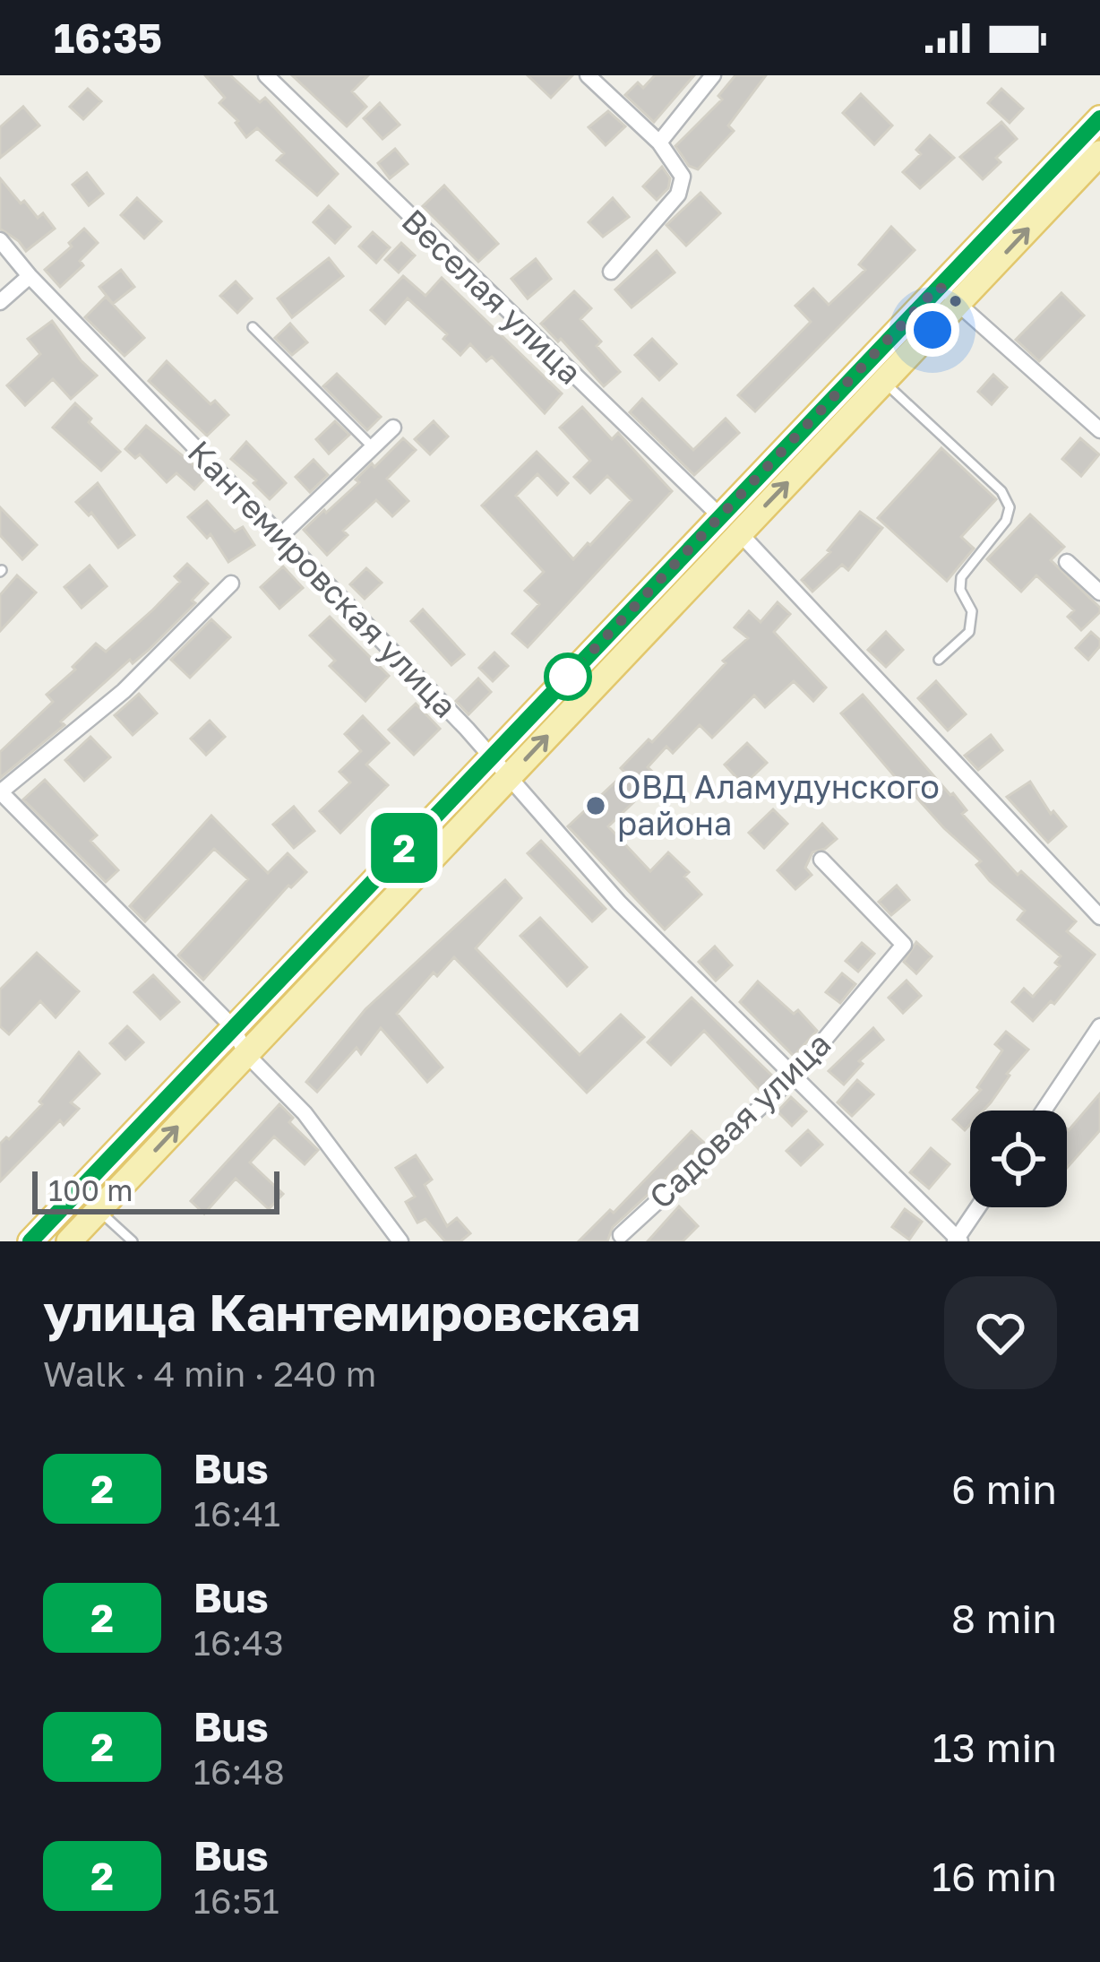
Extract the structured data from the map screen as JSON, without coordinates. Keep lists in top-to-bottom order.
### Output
{
  "streets": {
    "street": ["Веселая улица", "Кантемировская улица", "Садовая улица"]
  },
  "crossings": [
    ["Кантемировская улица", "Садовая улица"]
  ],
  "places": ["ОВД Аламудунского района"],
  "lines": ["bus line 2"],
  "scale_bar": "100 m",
  "page": {
    "status": "16:35",
    "on_map": "2",
    "scale": "100 m",
    "heading": ["улица Кантемировская", "Walk · 4 min · 240 m"],
    "list": [
      {
        "mark": "2",
        "name": "Bus",
        "note": "16:41",
        "value": "6 min"
      },
      {
        "mark": "2",
        "name": "Bus",
        "note": "16:43",
        "value": "8 min"
      },
      {
        "mark": "2",
        "name": "Bus",
        "note": "16:48",
        "value": "13 min"
      },
      {
        "mark": "2",
        "name": "Bus",
        "note": "16:51",
        "value": "16 min"
      }
    ]
  }
}
